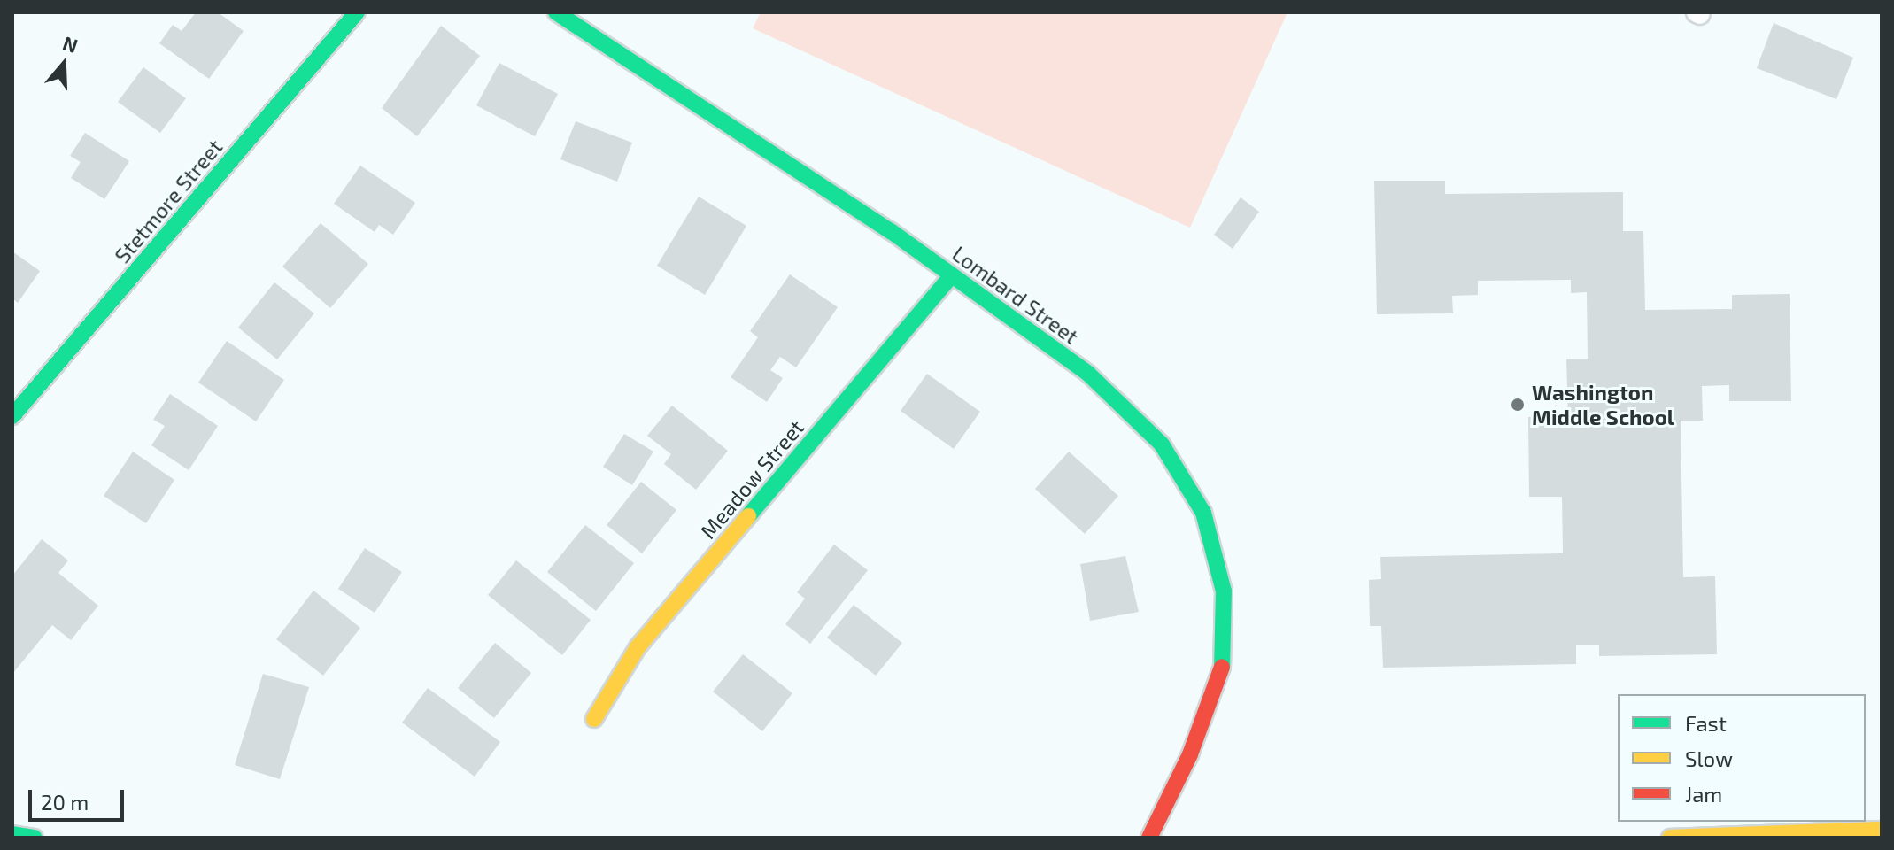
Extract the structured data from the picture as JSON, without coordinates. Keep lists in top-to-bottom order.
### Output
{
  "streets": {
    "main road": ["Stetmore Street", "Lombard Street", "Meadow Street"]
  },
  "crossings": [
    ["Lombard Street", "Meadow Street"]
  ],
  "places": ["Washington Middle School"],
  "legend": ["Fast", "Slow", "Jam"],
  "scale_bar": "20 m",
  "north": "top"
}
